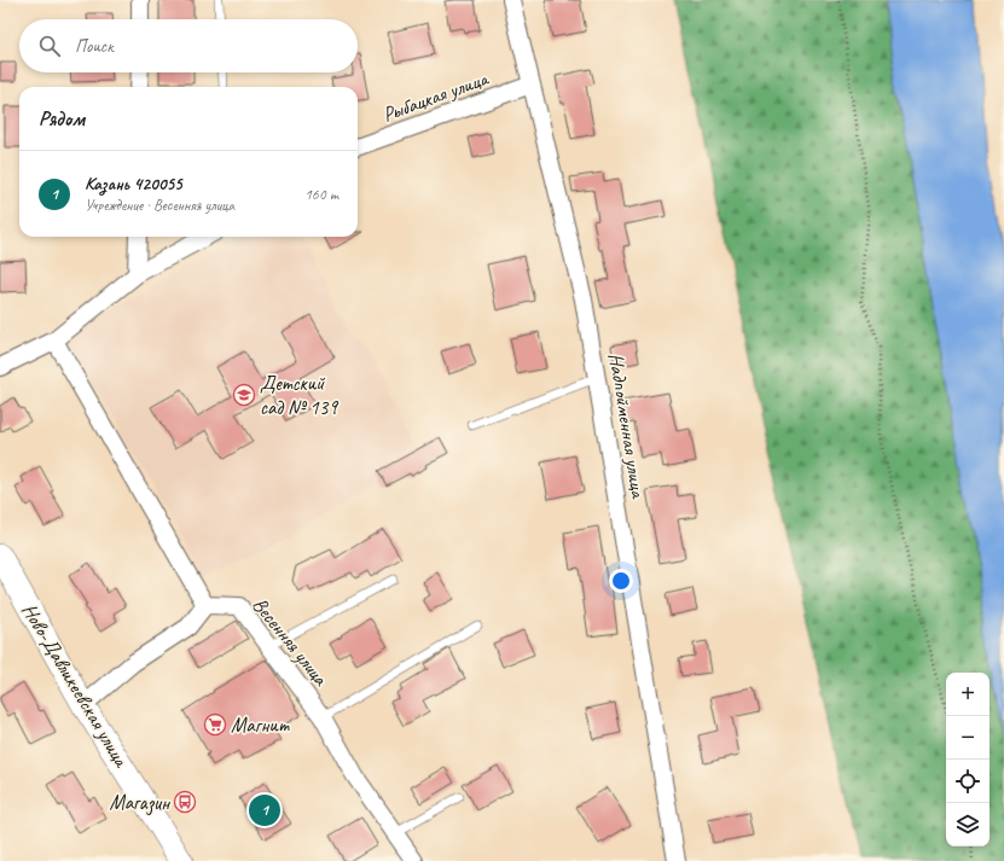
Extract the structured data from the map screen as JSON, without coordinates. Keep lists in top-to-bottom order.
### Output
{
  "streets": {
    "street": [
      "Рыбацкая улица",
      "Надпойменная улица",
      "Весенняя улица",
      "Ново-Давликеевская улица"
    ]
  },
  "crossings": [
    ["Рыбацкая улица", "Надпойменная улица"]
  ],
  "places": {
    "school or university": ["Детский сад № 139"],
    "supermarket": ["Магнит"],
    "bus stop": ["Магазин"]
  },
  "page": {
    "search": "Поиск",
    "heading": "Рядом",
    "list": [
      {
        "mark": "1",
        "name": "Казань 420055",
        "note": "Учреждение · Весенняя улица",
        "value": "160 m"
      }
    ],
    "map_buttons": ["+", "−"],
    "pins": "1"
  }
}
